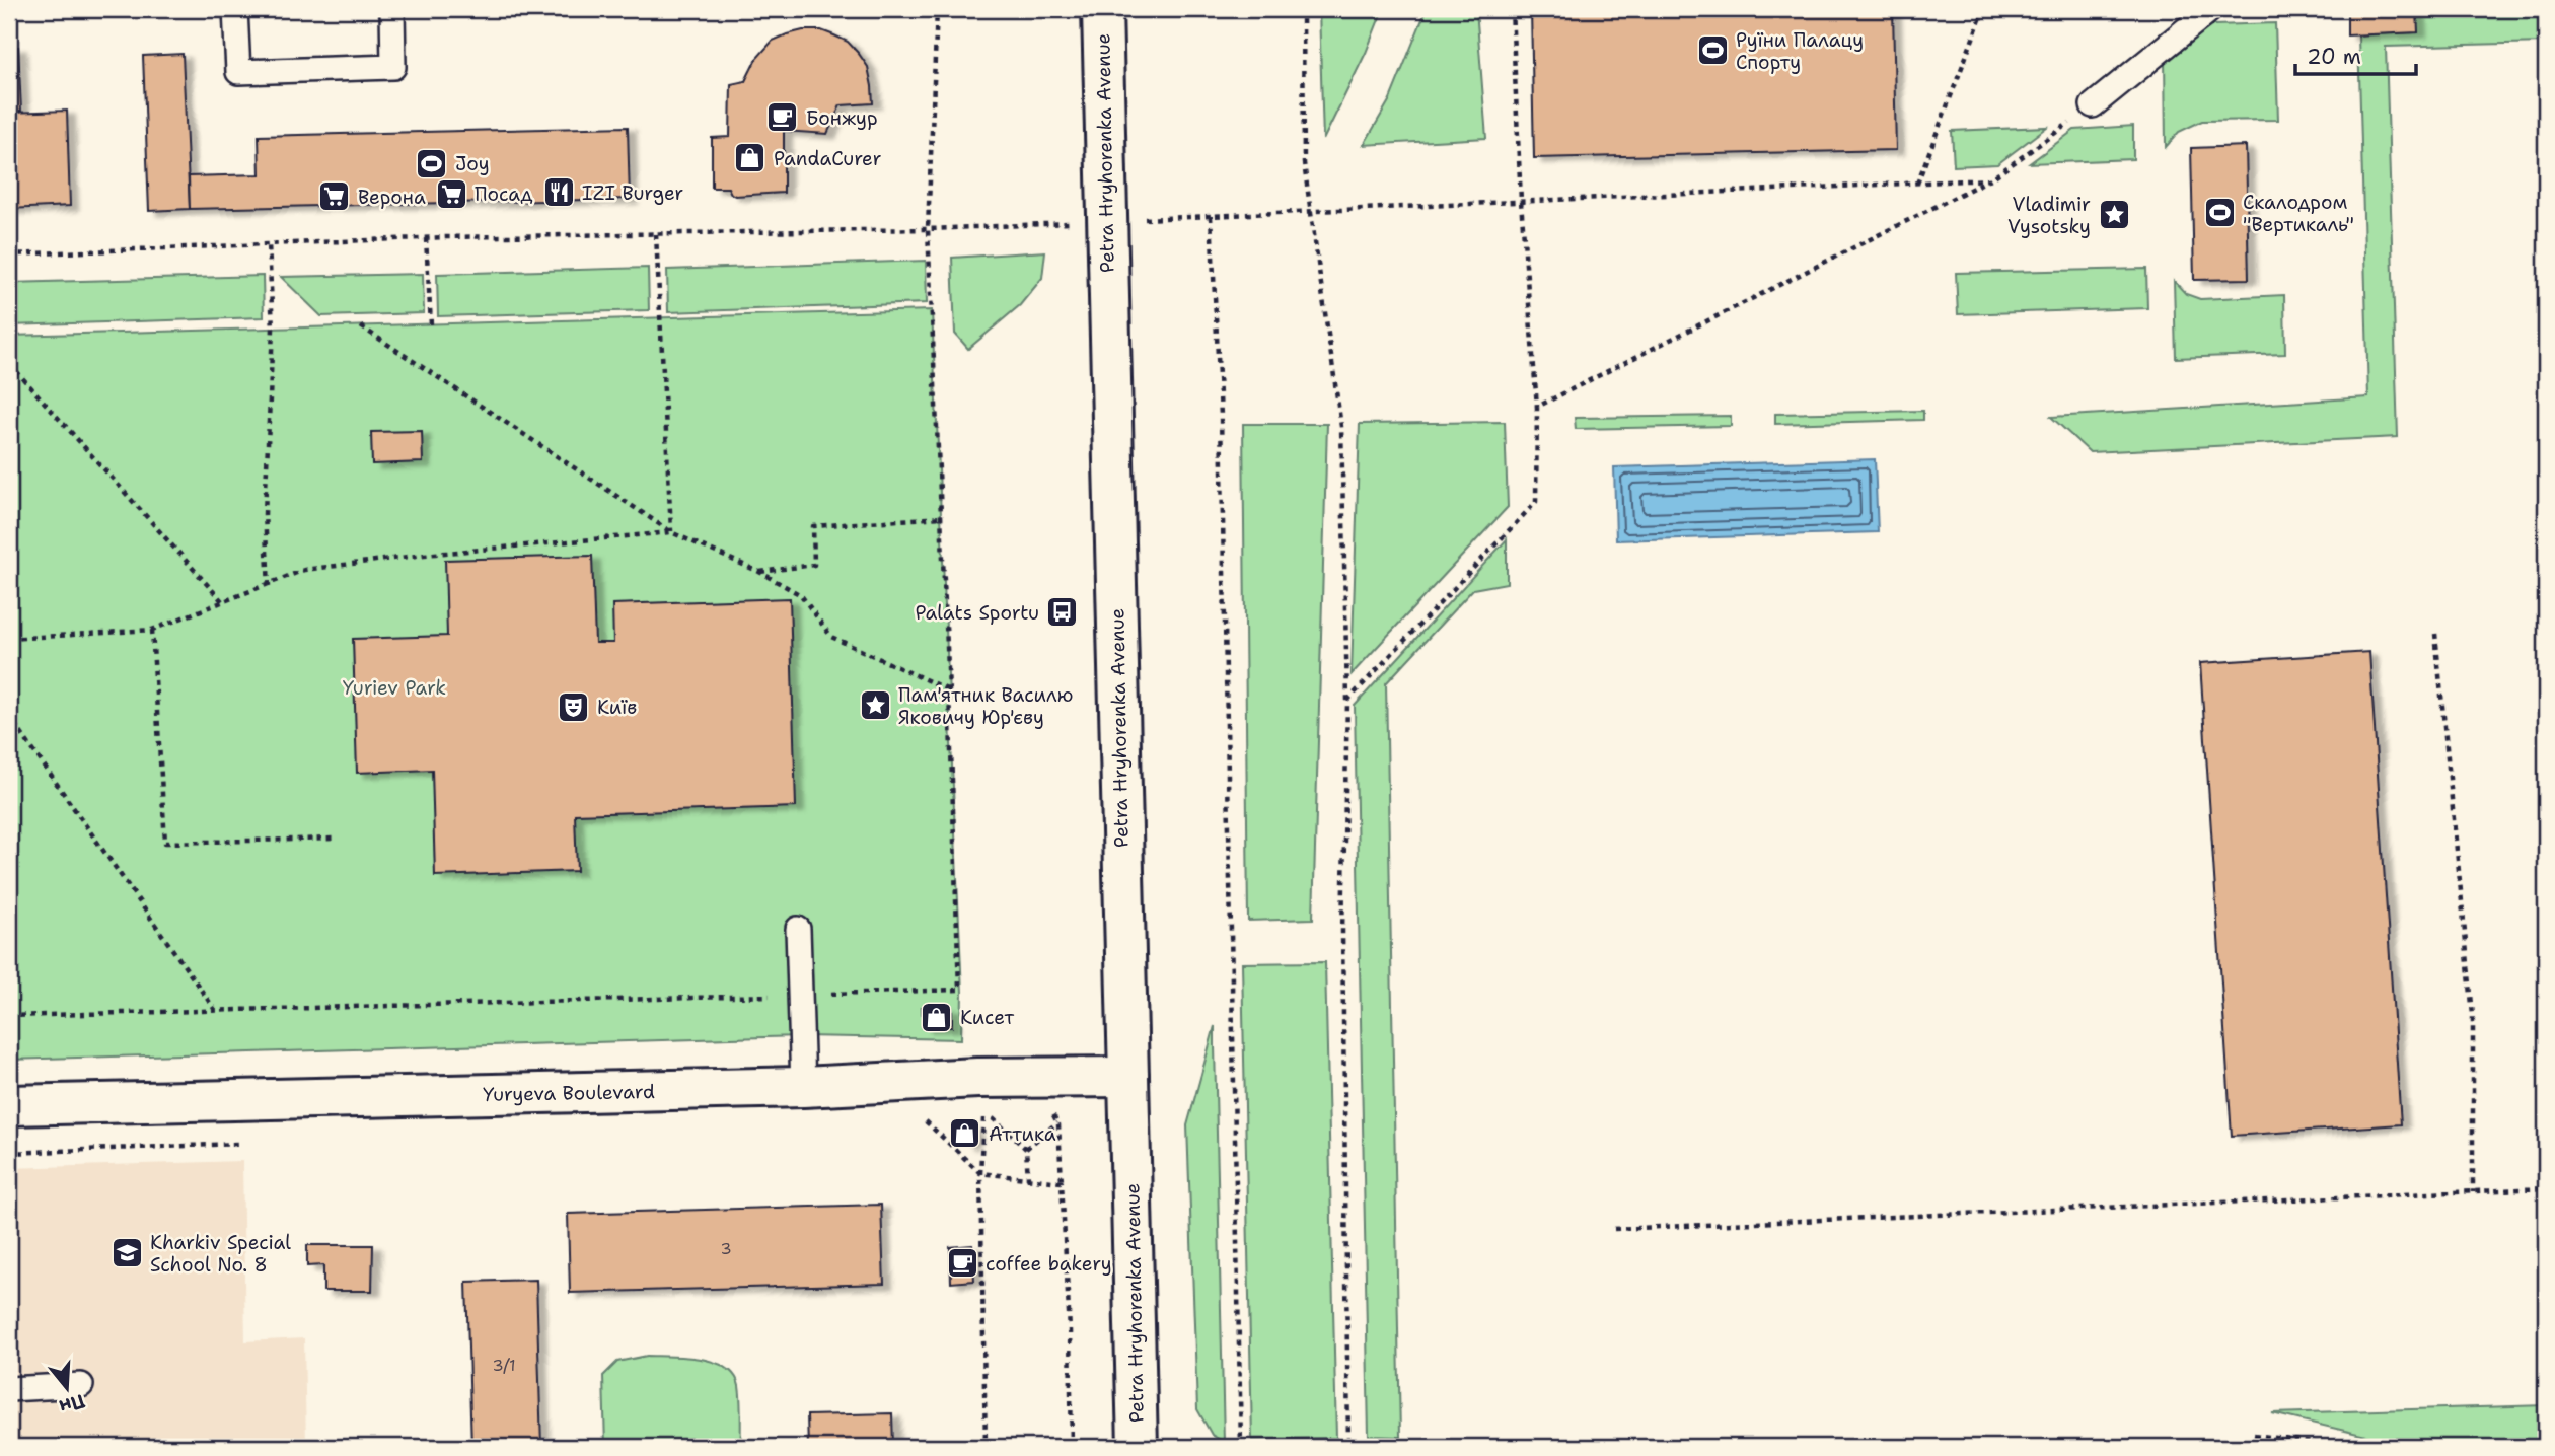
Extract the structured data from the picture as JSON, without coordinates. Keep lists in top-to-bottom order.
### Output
{
  "streets": {
    "main road": ["Petra Hryhorenka Avenue", "Yuryeva Boulevard"]
  },
  "crossings": [
    ["Petra Hryhorenka Avenue", "Yuryeva Boulevard"]
  ],
  "parks": ["Yuriev Park"],
  "places": {
    "sports": ["Руїни Палацу Спорту", "Joy", "Скалодром \"Вертикаль\""],
    "cafe": ["Бонжур", "coffee bakery"],
    "shop": ["PandaCurer", "Кисет", "Аттика"],
    "restaurant": ["IZI Burger"],
    "supermarket": ["Посад", "Верона"],
    "place": ["Vladimir Vysotsky", "Пам'ятник Василю Яковичу Юр'єву"],
    "bus stop": ["Palats Sportu"],
    "theatre": ["Київ"],
    "school or university": ["Kharkiv Special School No. 8"]
  },
  "house_numbers": ["3", "3/1"],
  "scale_bar": "20 m",
  "north": "bottom"
}
